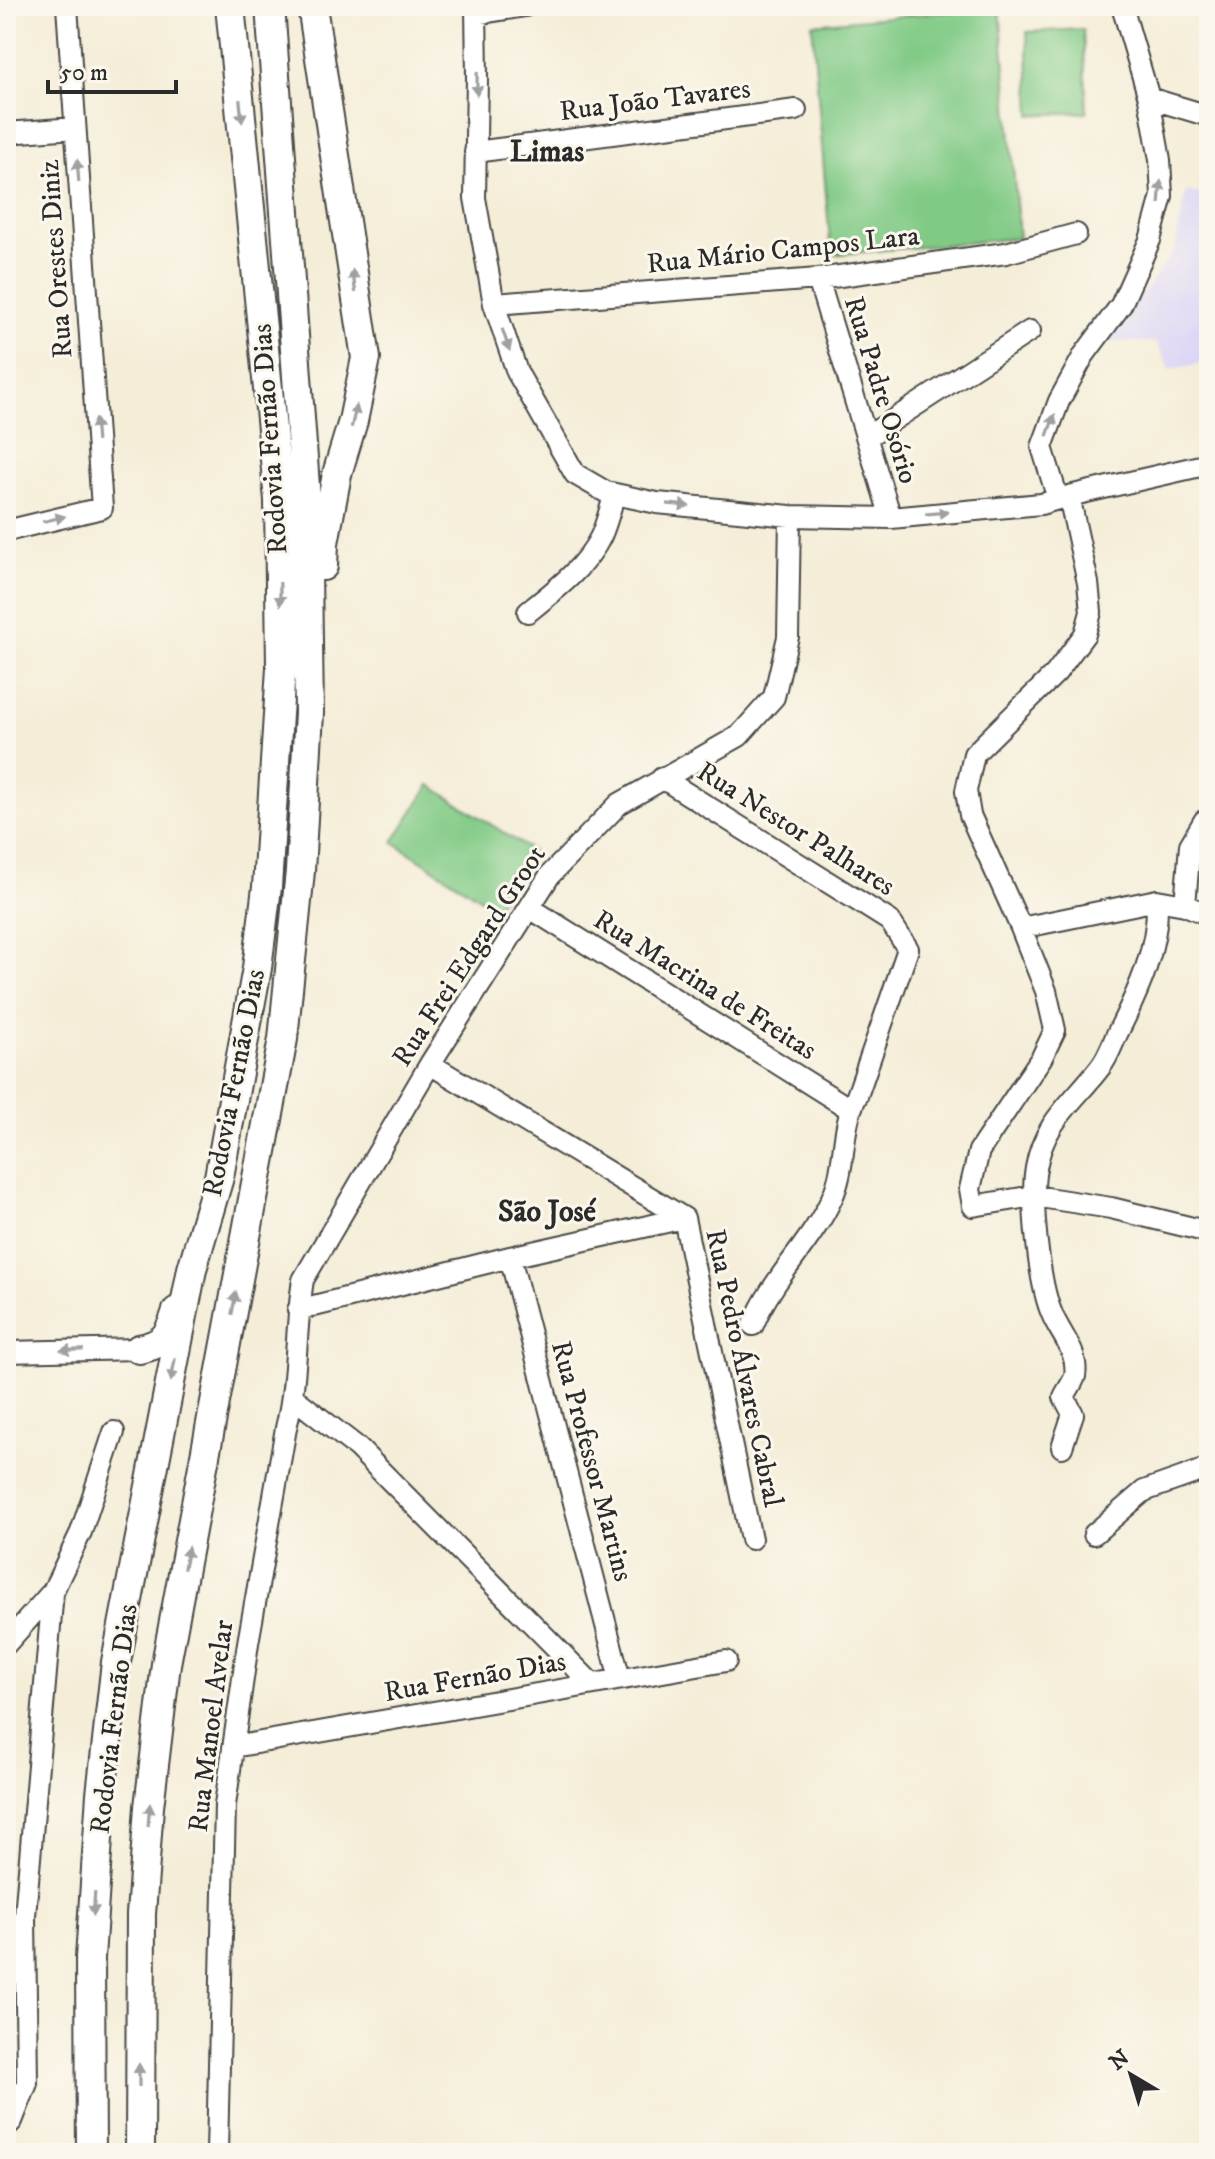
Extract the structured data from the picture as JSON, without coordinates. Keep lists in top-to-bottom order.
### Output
{
  "streets": {
    "highway": ["Rodovia Fernão Dias"],
    "street": [
      "Rua João Tavares",
      "Rua Mário Campos Lara",
      "Rua Orestes Diniz",
      "Rua Padre Osório",
      "Rua Nestor Palhares",
      "Rua Frei Edgard Groot",
      "Rua Macrina de Freitas",
      "Rua Pedro Álvares Cabral",
      "Rua Professor Martins",
      "Rua Fernão Dias",
      "Rua Manoel Avelar"
    ]
  },
  "crossings": [
    ["Rua Mário Campos Lara", "Rua Padre Osório"],
    ["Rua Nestor Palhares", "Rua Frei Edgard Groot"],
    ["Rua Nestor Palhares", "Rua Macrina de Freitas"],
    ["Rua Frei Edgard Groot", "Rua Macrina de Freitas"],
    ["Rua Frei Edgard Groot", "Rua Pedro Álvares Cabral"],
    ["Rua Frei Edgard Groot", "Rua Manoel Avelar"],
    ["Rua Professor Martins", "Rua Fernão Dias"],
    ["Rua Fernão Dias", "Rua Manoel Avelar"]
  ],
  "one_way": ["Rua Orestes Diniz"],
  "districts": ["Limas", "São José"],
  "scale_bar": "50 m",
  "north": "top left"
}
